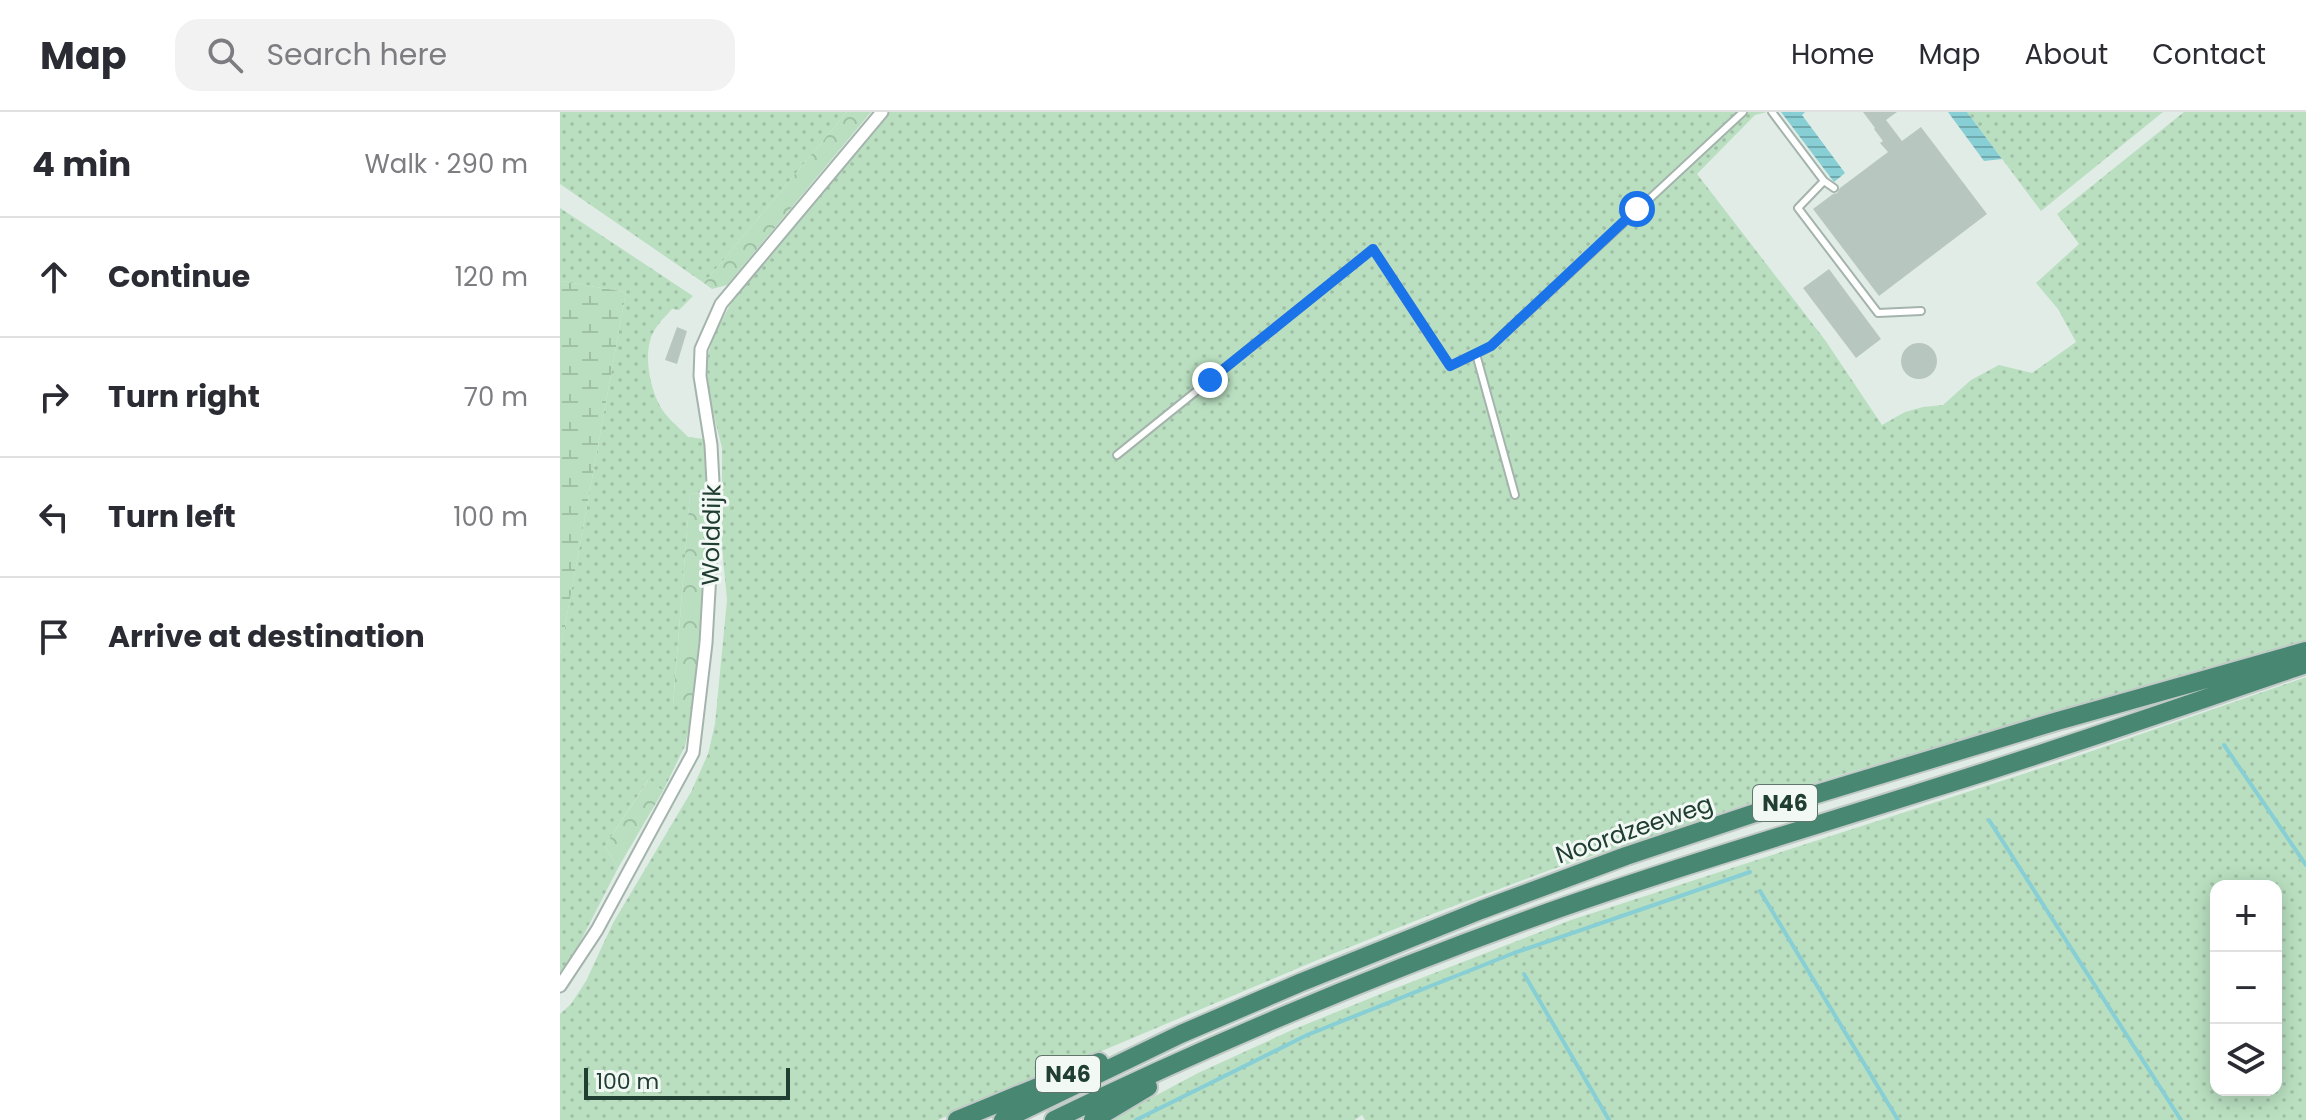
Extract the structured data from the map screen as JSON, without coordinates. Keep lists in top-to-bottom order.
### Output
{
  "streets": {
    "highway": ["N46", "Noordzeeweg"],
    "street": ["Wolddijk"]
  },
  "crossings": [
    ["N46", "Noordzeeweg"]
  ],
  "scale_bar": "100 m",
  "page": {
    "header": "Map",
    "search": "Search here",
    "nav": [
      "Home",
      "Map",
      "About",
      "Contact"
    ],
    "heading": ["4 min", "Walk · 290 m"],
    "list": [
      ["Continue", "120 m"],
      ["Turn right", "70 m"],
      ["Turn left", "100 m"],
      "Arrive at destination"
    ],
    "map_buttons": ["+", "−"],
    "scale": "100 m"
  }
}
